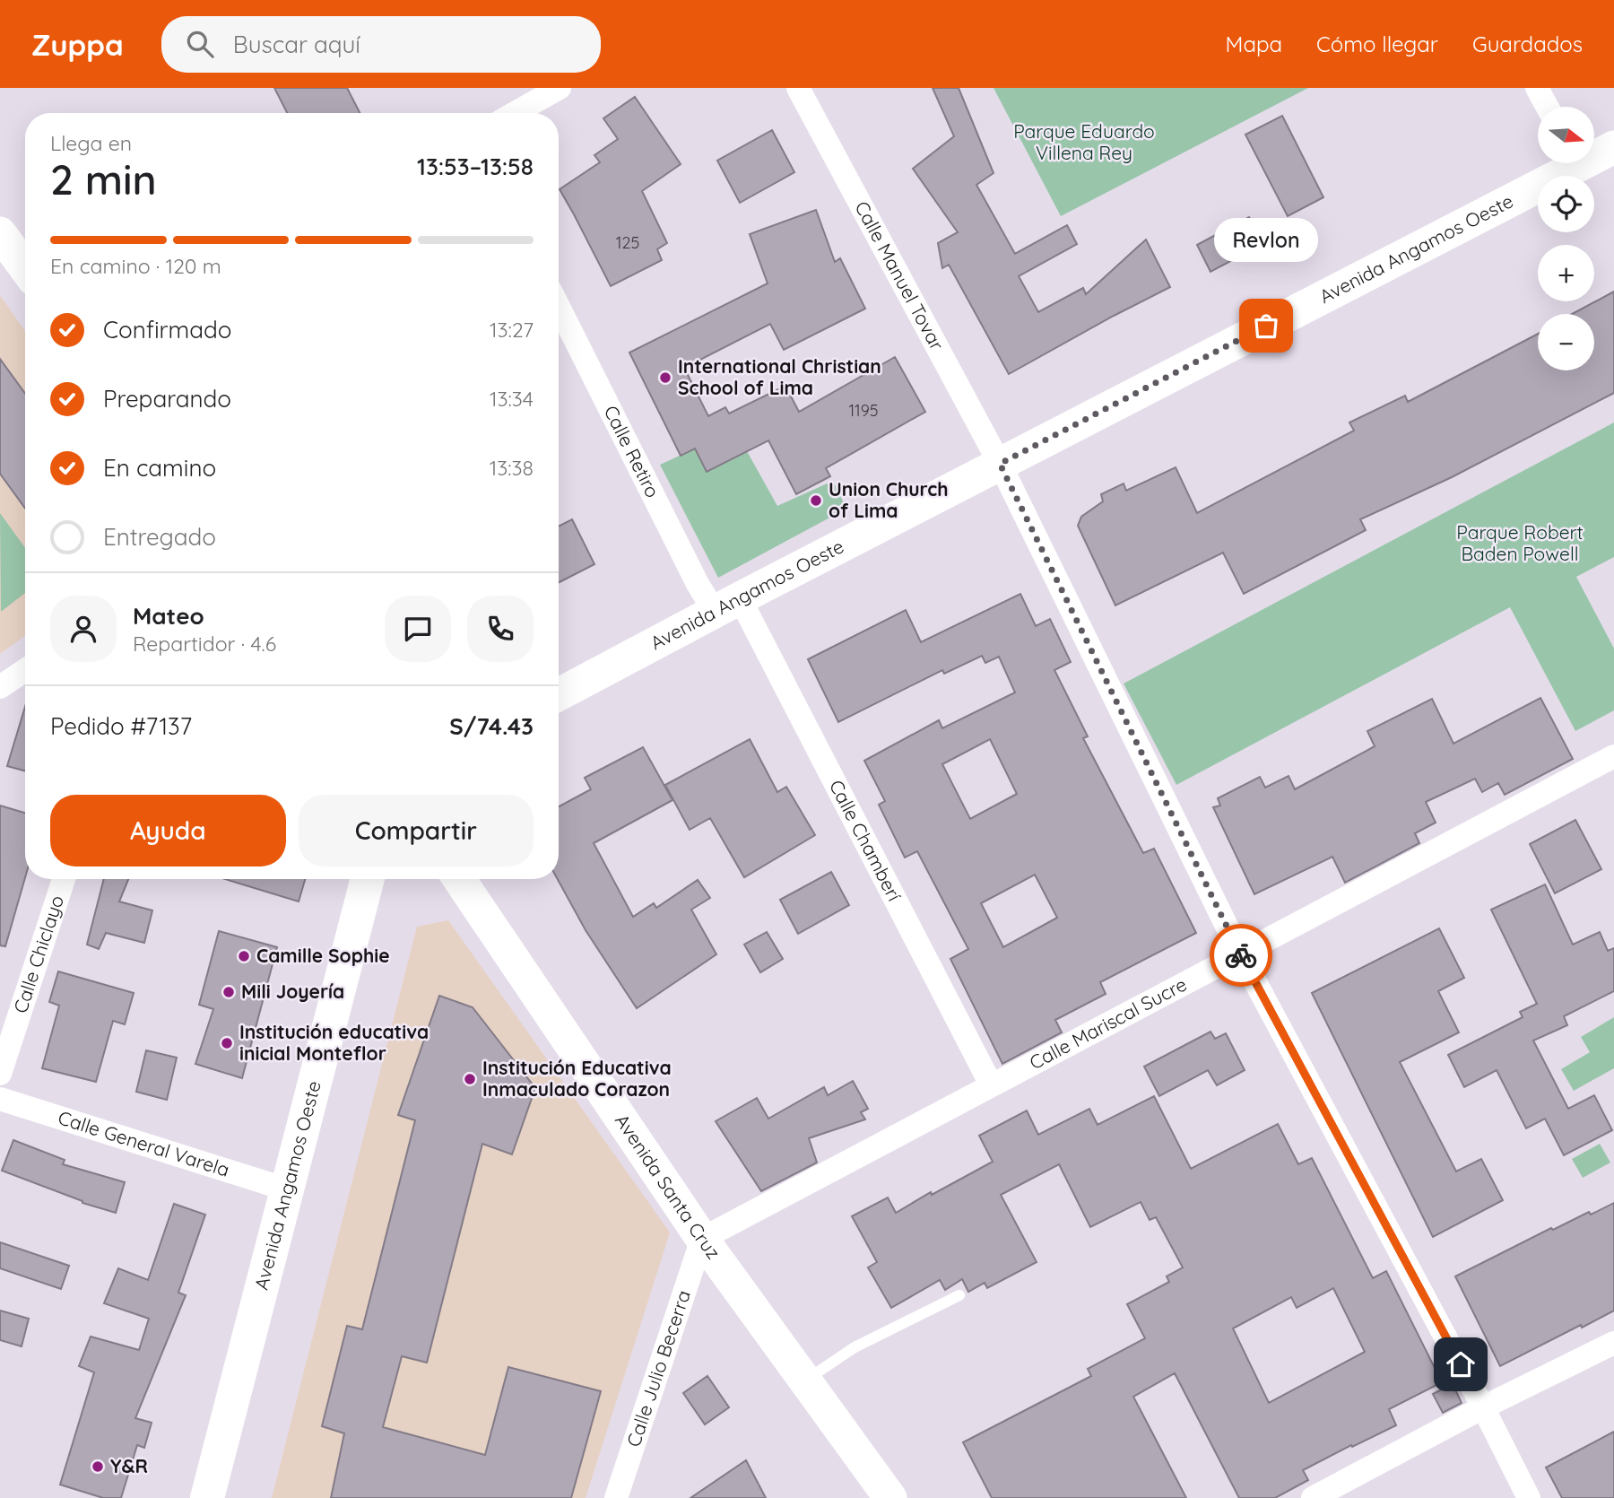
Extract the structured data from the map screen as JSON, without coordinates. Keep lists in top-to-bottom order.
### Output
{
  "streets": {
    "main road": ["Avenida Angamos Oeste"],
    "street": [
      "Calle Manuel Tovar",
      "Calle Retiro",
      "Calle Chamberí",
      "Calle Chiclayo",
      "Calle Mariscal Sucre",
      "Calle General Varela",
      "Avenida Santa Cruz",
      "Calle Julio Becerra"
    ]
  },
  "crossings": [
    ["Avenida Angamos Oeste", "Calle Manuel Tovar"],
    ["Avenida Angamos Oeste", "Calle Retiro"],
    ["Avenida Angamos Oeste", "Calle Chamberí"],
    ["Avenida Angamos Oeste", "Calle General Varela"],
    ["Calle Manuel Tovar", "Calle Mariscal Sucre"],
    ["Calle Retiro", "Calle Chamberí"],
    ["Calle Chamberí", "Calle Mariscal Sucre"],
    ["Calle Mariscal Sucre", "Avenida Santa Cruz"],
    ["Calle Mariscal Sucre", "Calle Julio Becerra"],
    ["Avenida Santa Cruz", "Calle Julio Becerra"]
  ],
  "parks": ["Parque Eduardo Villena Rey", "Parque Robert Baden Powell"],
  "places": [
    "Revlon",
    "International Christian School of Lima",
    "Union Church of Lima",
    "Camille Sophie",
    "Mili Joyería",
    "Institución educativa inicial Monteflor",
    "Institución Educativa Inmaculado Corazon",
    "Y&R"
  ],
  "house_numbers": ["125", "1195"],
  "north": "right",
  "page": {
    "header": "Zuppa",
    "search": "Buscar aquí",
    "nav": ["Mapa", "Cómo llegar", "Guardados"],
    "map_buttons": ["+", "−"],
    "heading": ["2 min", "Llega en", "13:53–13:58"],
    "panel": [
      "Mateo",
      "Repartidor · 4.6",
      "Pedido #7137",
      "S/74.43"
    ],
    "bubble": "Revlon",
    "bar": "En camino · 120 m",
    "list": [
      ["Confirmado", "13:27"],
      ["Preparando", "13:34"],
      ["En camino", "13:38"],
      "Entregado"
    ],
    "buttons": ["Ayuda", "Compartir"]
  }
}
